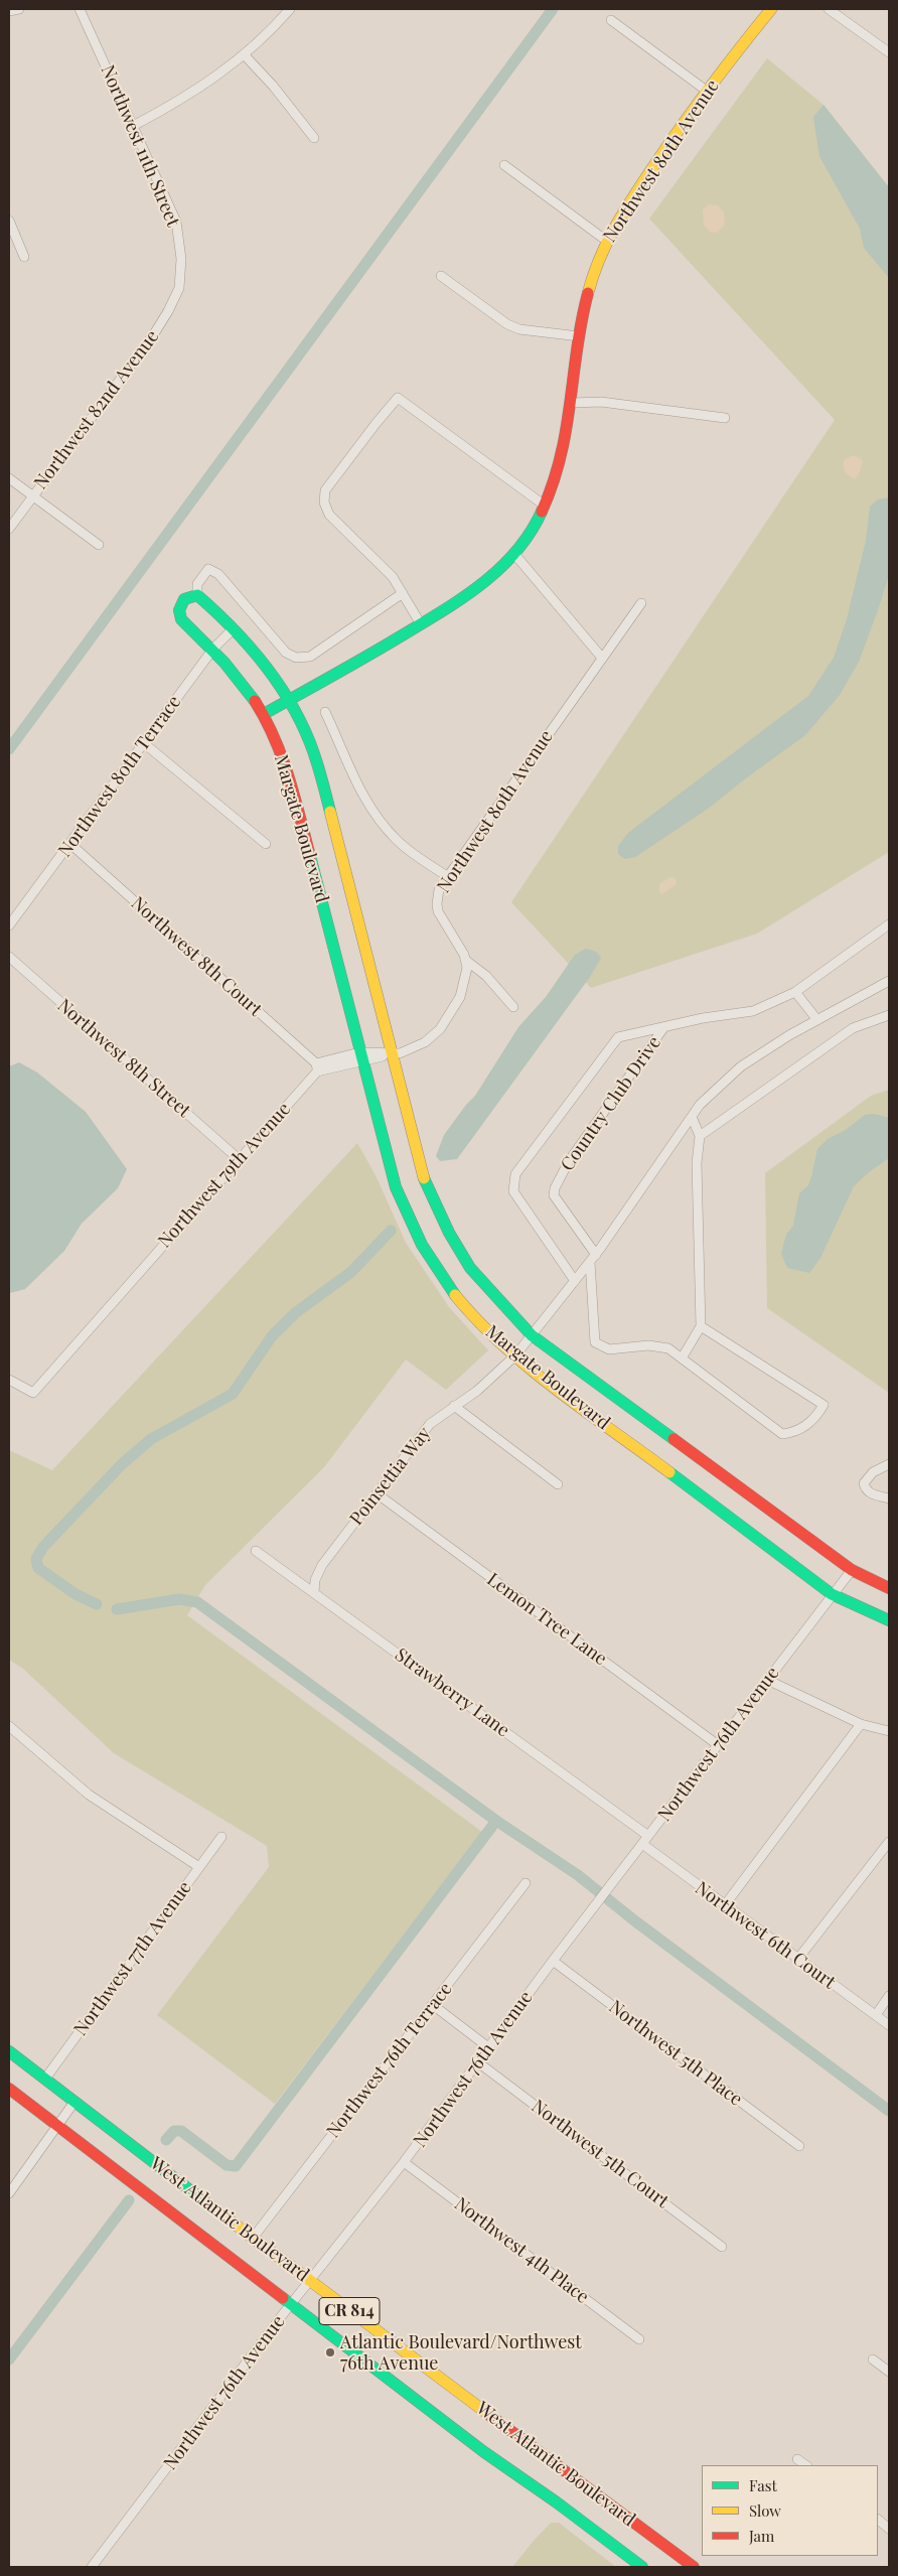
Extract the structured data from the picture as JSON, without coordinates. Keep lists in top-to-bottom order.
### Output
{
  "streets": {
    "street": [
      "Northwest 11th Street",
      "Northwest 80th Avenue",
      "Northwest 82nd Avenue",
      "Northwest 80th Terrace",
      "Margate Boulevard",
      "Northwest 8th Court",
      "Northwest 8th Street",
      "Country Club Drive",
      "Northwest 79th Avenue",
      "Poinsettia Way",
      "Lemon Tree Lane",
      "Strawberry Lane",
      "Northwest 76th Avenue",
      "Northwest 6th Court",
      "Northwest 77th Avenue",
      "Northwest 5th Place",
      "Northwest 76th Terrace",
      "Northwest 5th Court",
      "West Atlantic Boulevard",
      "Northwest 4th Place",
      "CR 814"
    ]
  },
  "crossings": [
    ["Northwest 11th Street", "Northwest 82nd Avenue"],
    ["Northwest 80th Avenue", "Margate Boulevard"],
    ["Northwest 80th Terrace", "Margate Boulevard"],
    ["Northwest 80th Terrace", "Northwest 8th Court"],
    ["Margate Boulevard", "Poinsettia Way"],
    ["Margate Boulevard", "Northwest 76th Avenue"],
    ["Northwest 8th Court", "Northwest 79th Avenue"],
    ["Northwest 8th Street", "Northwest 79th Avenue"],
    ["Poinsettia Way", "Lemon Tree Lane"],
    ["Poinsettia Way", "Strawberry Lane"],
    ["Lemon Tree Lane", "Northwest 76th Avenue"],
    ["Strawberry Lane", "Northwest 76th Avenue"],
    ["Northwest 76th Avenue", "Northwest 6th Court"],
    ["Northwest 76th Avenue", "Northwest 5th Place"],
    ["Northwest 76th Avenue", "Northwest 5th Court"],
    ["Northwest 76th Avenue", "West Atlantic Boulevard"],
    ["Northwest 76th Avenue", "Northwest 4th Place"],
    ["Northwest 77th Avenue", "West Atlantic Boulevard"],
    ["Northwest 76th Terrace", "West Atlantic Boulevard"]
  ],
  "places": ["Atlantic Boulevard/Northwest 76th Avenue"],
  "legend": ["Fast", "Slow", "Jam"]
}
